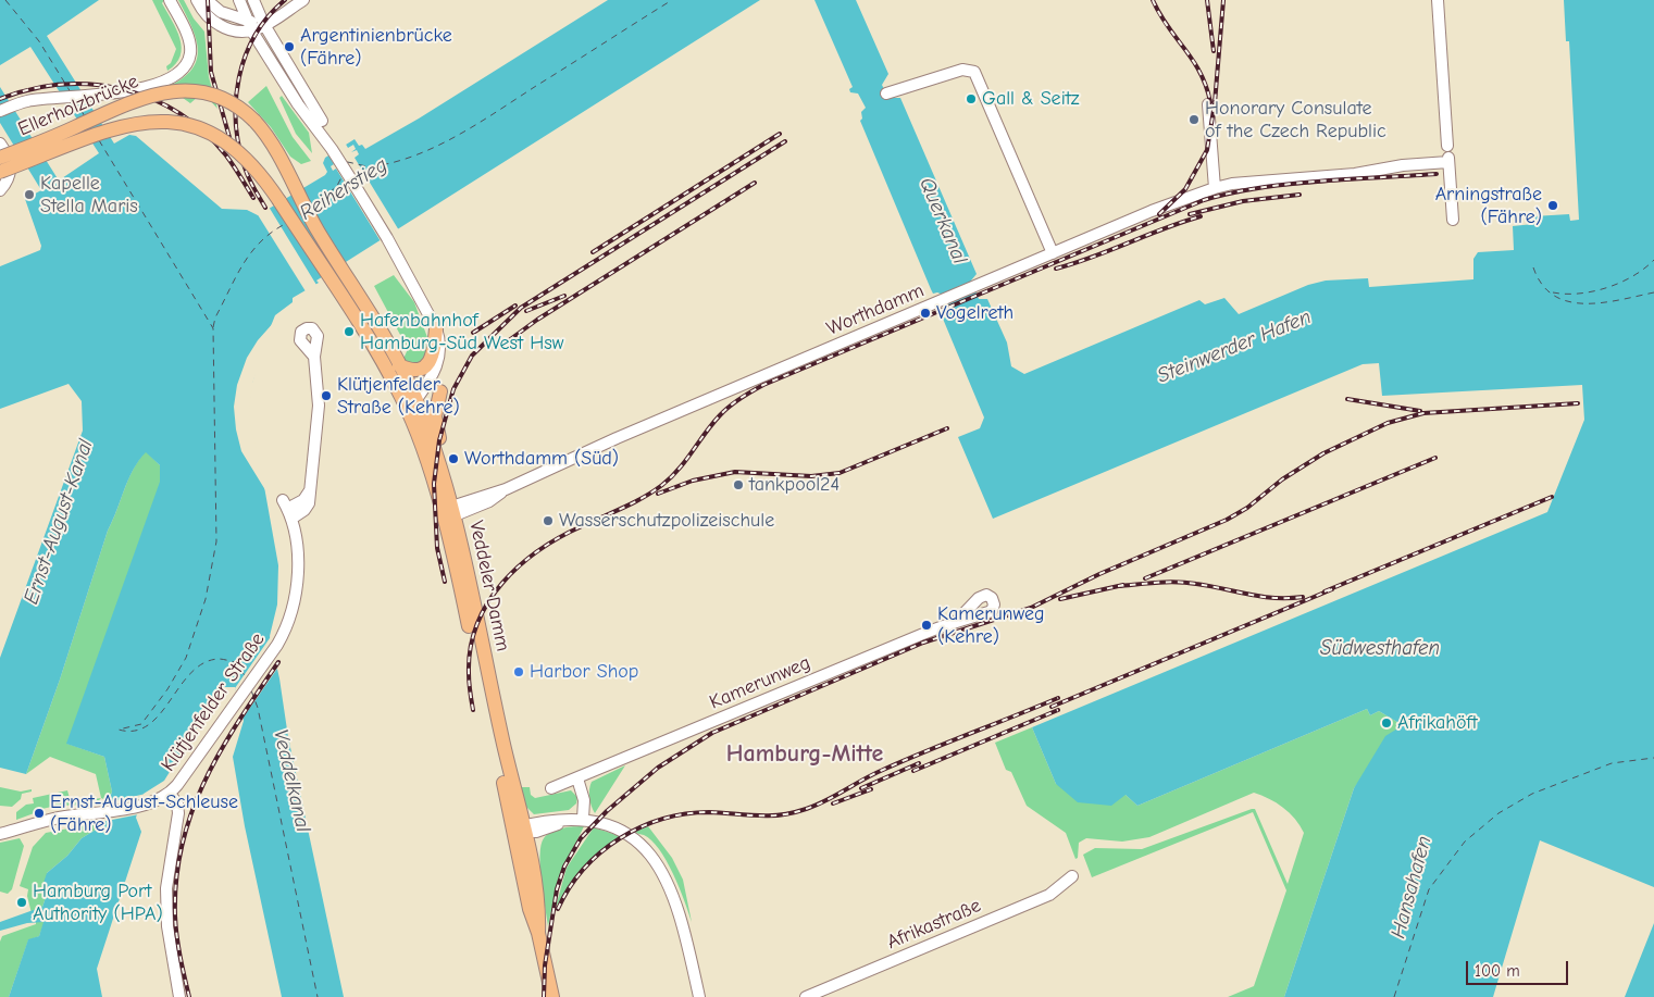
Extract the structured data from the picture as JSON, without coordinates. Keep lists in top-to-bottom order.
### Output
{
  "streets": {
    "main road": ["Ellerholzbrücke", "Veddeler Damm"],
    "street": [
      "Worthdamm",
      "Kamerunweg",
      "Klütjenfelder Straße",
      "Afrikastraße"
    ]
  },
  "crossings": [
    ["Ellerholzbrücke", "Veddeler Damm"],
    ["Worthdamm", "Veddeler Damm"]
  ],
  "districts": ["Hamburg-Mitte"],
  "water": [
    "Reiherstieg",
    "Querkanal",
    "Steinwerder Hafen",
    "Ernst-August-Kanal",
    "Südwesthafen",
    "Veddelkanal",
    "Hansahafen"
  ],
  "places": [
    "Argentinienbrücke (Fähre)",
    "Gall & Seitz",
    "Honorary Consulate of the Czech Republic",
    "Kapelle Stella Maris",
    "Arningstraße (Fähre)",
    "Vogelreth",
    "Hafenbahnhof Hamburg-Süd West Hsw",
    "Klütjenfelder Straße (Kehre)",
    "Worthdamm (Süd)",
    "tankpool24",
    "Wasserschutzpolizeischule",
    "Kamerunweg (Kehre)",
    "Harbor Shop",
    "Afrikahöft",
    "Ernst-August-Schleuse (Fähre)",
    "Hamburg Port Authority (HPA)"
  ],
  "scale_bar": "100 m"
}
